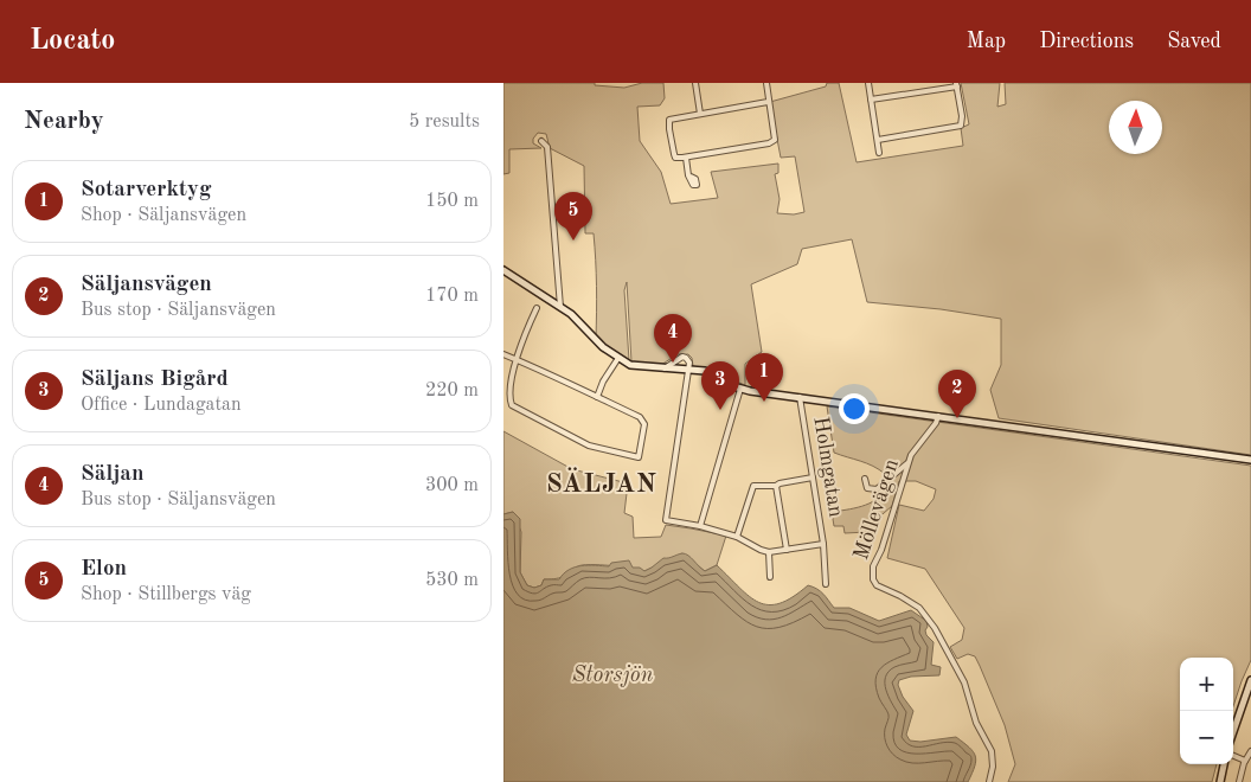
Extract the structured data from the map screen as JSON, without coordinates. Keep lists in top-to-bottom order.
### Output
{
  "streets": {
    "street": ["Holmgatan", "Möllevägen"]
  },
  "districts": ["SÄLJAN"],
  "water": ["Storsjön"],
  "north": "top",
  "page": {
    "header": "Locato",
    "nav": ["Map", "Directions", "Saved"],
    "heading": ["Nearby", "5 results"],
    "list": [
      {
        "mark": "1",
        "name": "Sotarverktyg",
        "note": "Shop · Säljansvägen",
        "value": "150 m"
      },
      {
        "mark": "2",
        "name": "Säljansvägen",
        "note": "Bus stop · Säljansvägen",
        "value": "170 m"
      },
      {
        "mark": "3",
        "name": "Säljans Bigård",
        "note": "Office · Lundagatan",
        "value": "220 m"
      },
      {
        "mark": "4",
        "name": "Säljan",
        "note": "Bus stop · Säljansvägen",
        "value": "300 m"
      },
      {
        "mark": "5",
        "name": "Elon",
        "note": "Shop · Stillbergs väg",
        "value": "530 m"
      }
    ],
    "pins": [
      "5",
      "4",
      "1",
      "3",
      "2"
    ],
    "map_buttons": ["+", "−"]
  }
}
